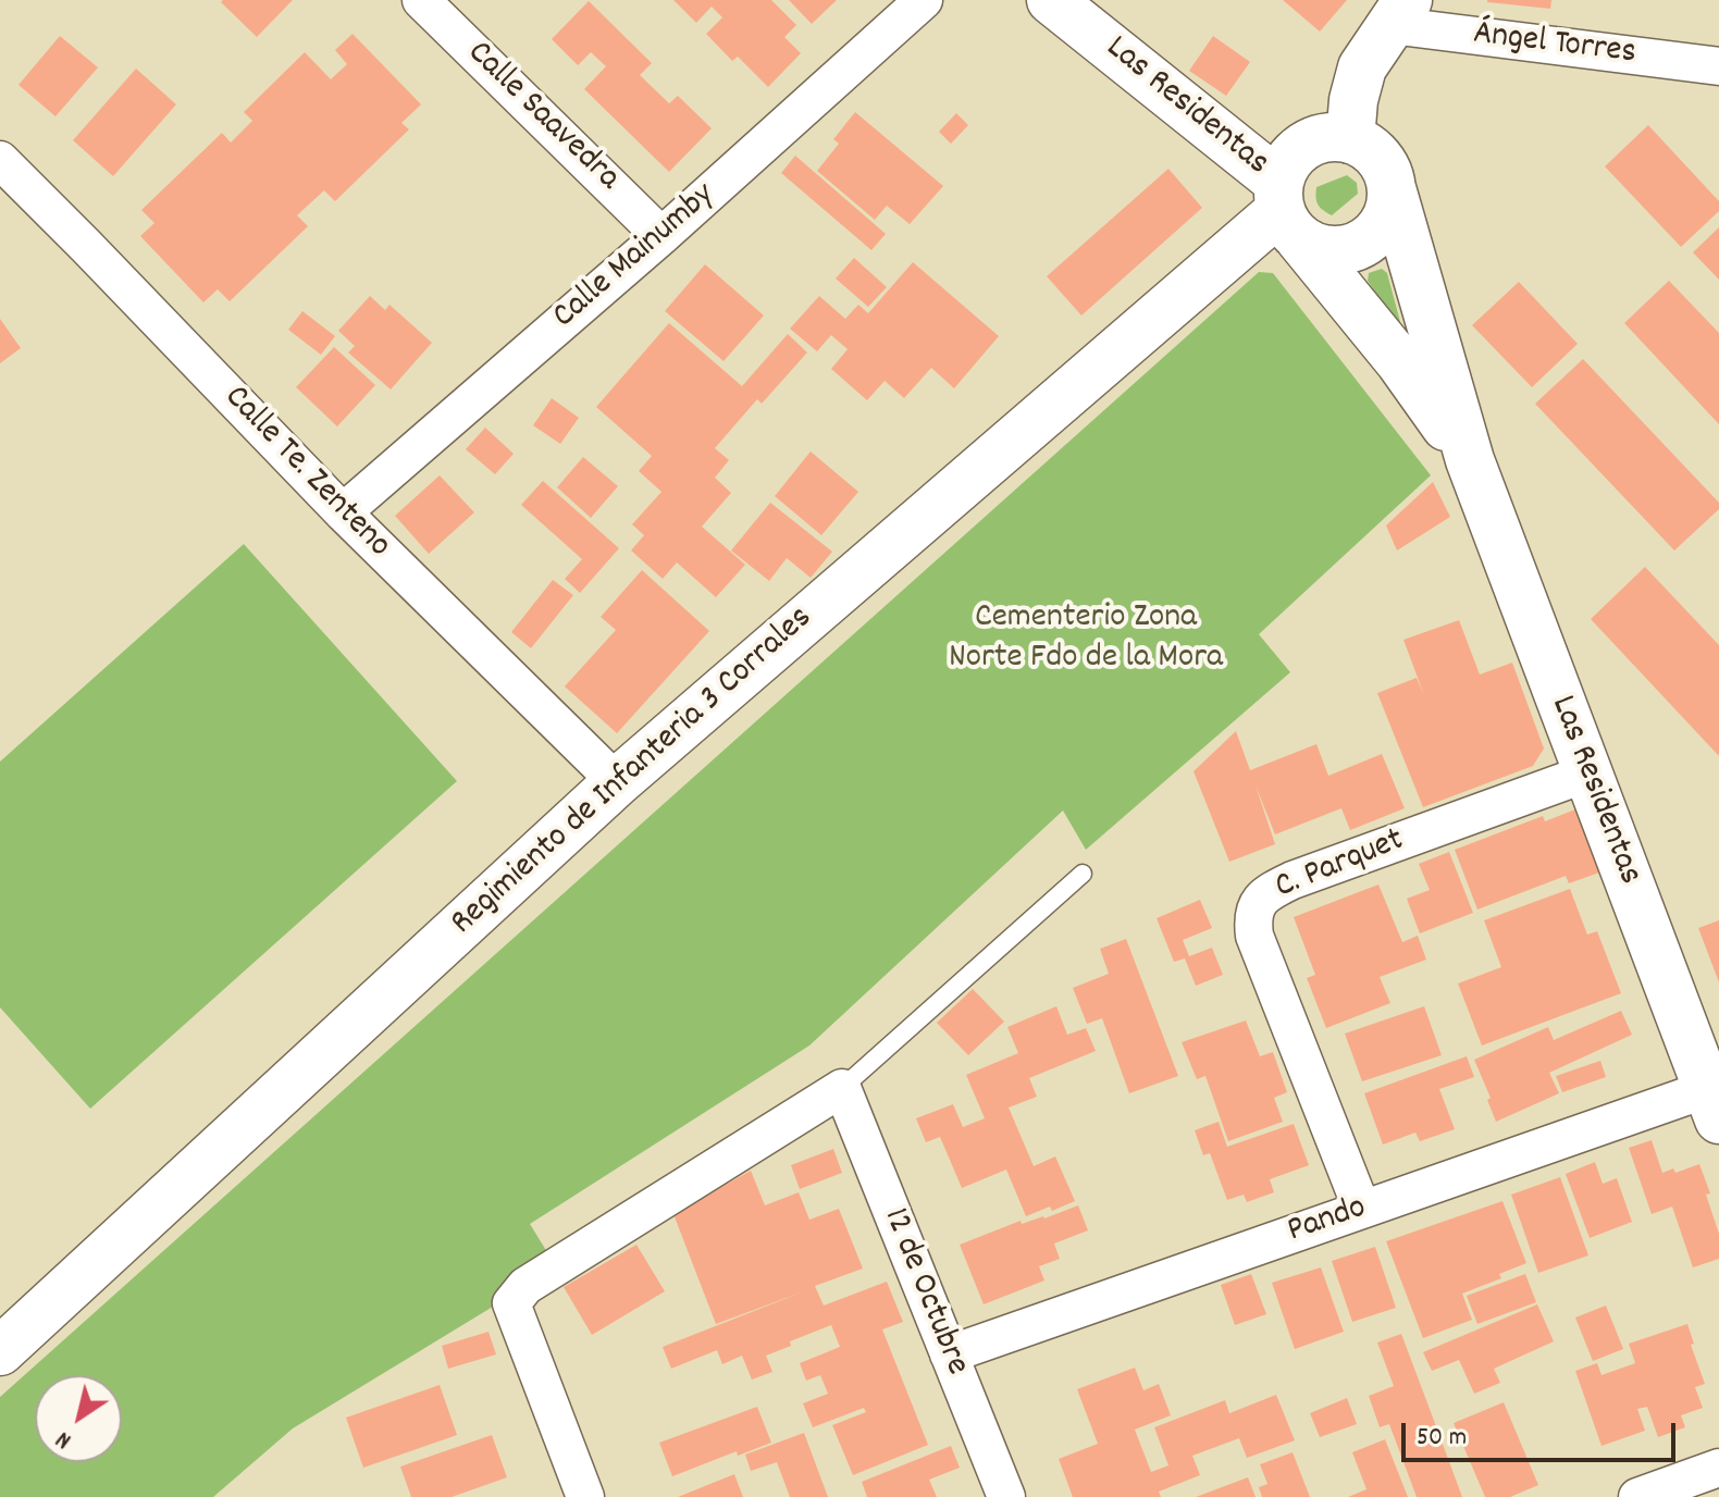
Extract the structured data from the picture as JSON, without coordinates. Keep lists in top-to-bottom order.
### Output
{
  "streets": {
    "main road": ["Las Residentas", "Regimiento de Infanteria 3 Corrales"],
    "street": [
      "Ángel Torres",
      "Calle Saavedra",
      "Calle Mainumby",
      "Calle Te. Zenteno",
      "C. Parquet",
      "Pando",
      "12 de Octubre"
    ]
  },
  "crossings": [
    ["Las Residentas", "Regimiento de Infanteria 3 Corrales"],
    ["Las Residentas", "C. Parquet"],
    ["Las Residentas", "Pando"],
    ["Calle Saavedra", "Calle Mainumby"],
    ["Calle Mainumby", "Calle Te. Zenteno"],
    ["Calle Te. Zenteno", "Regimiento de Infanteria 3 Corrales"],
    ["C. Parquet", "Pando"],
    ["Pando", "12 de Octubre"]
  ],
  "parks": ["Cementerio Zona Norte Fdo de la Mora"],
  "scale_bar": "50 m",
  "north": "bottom left"
}
